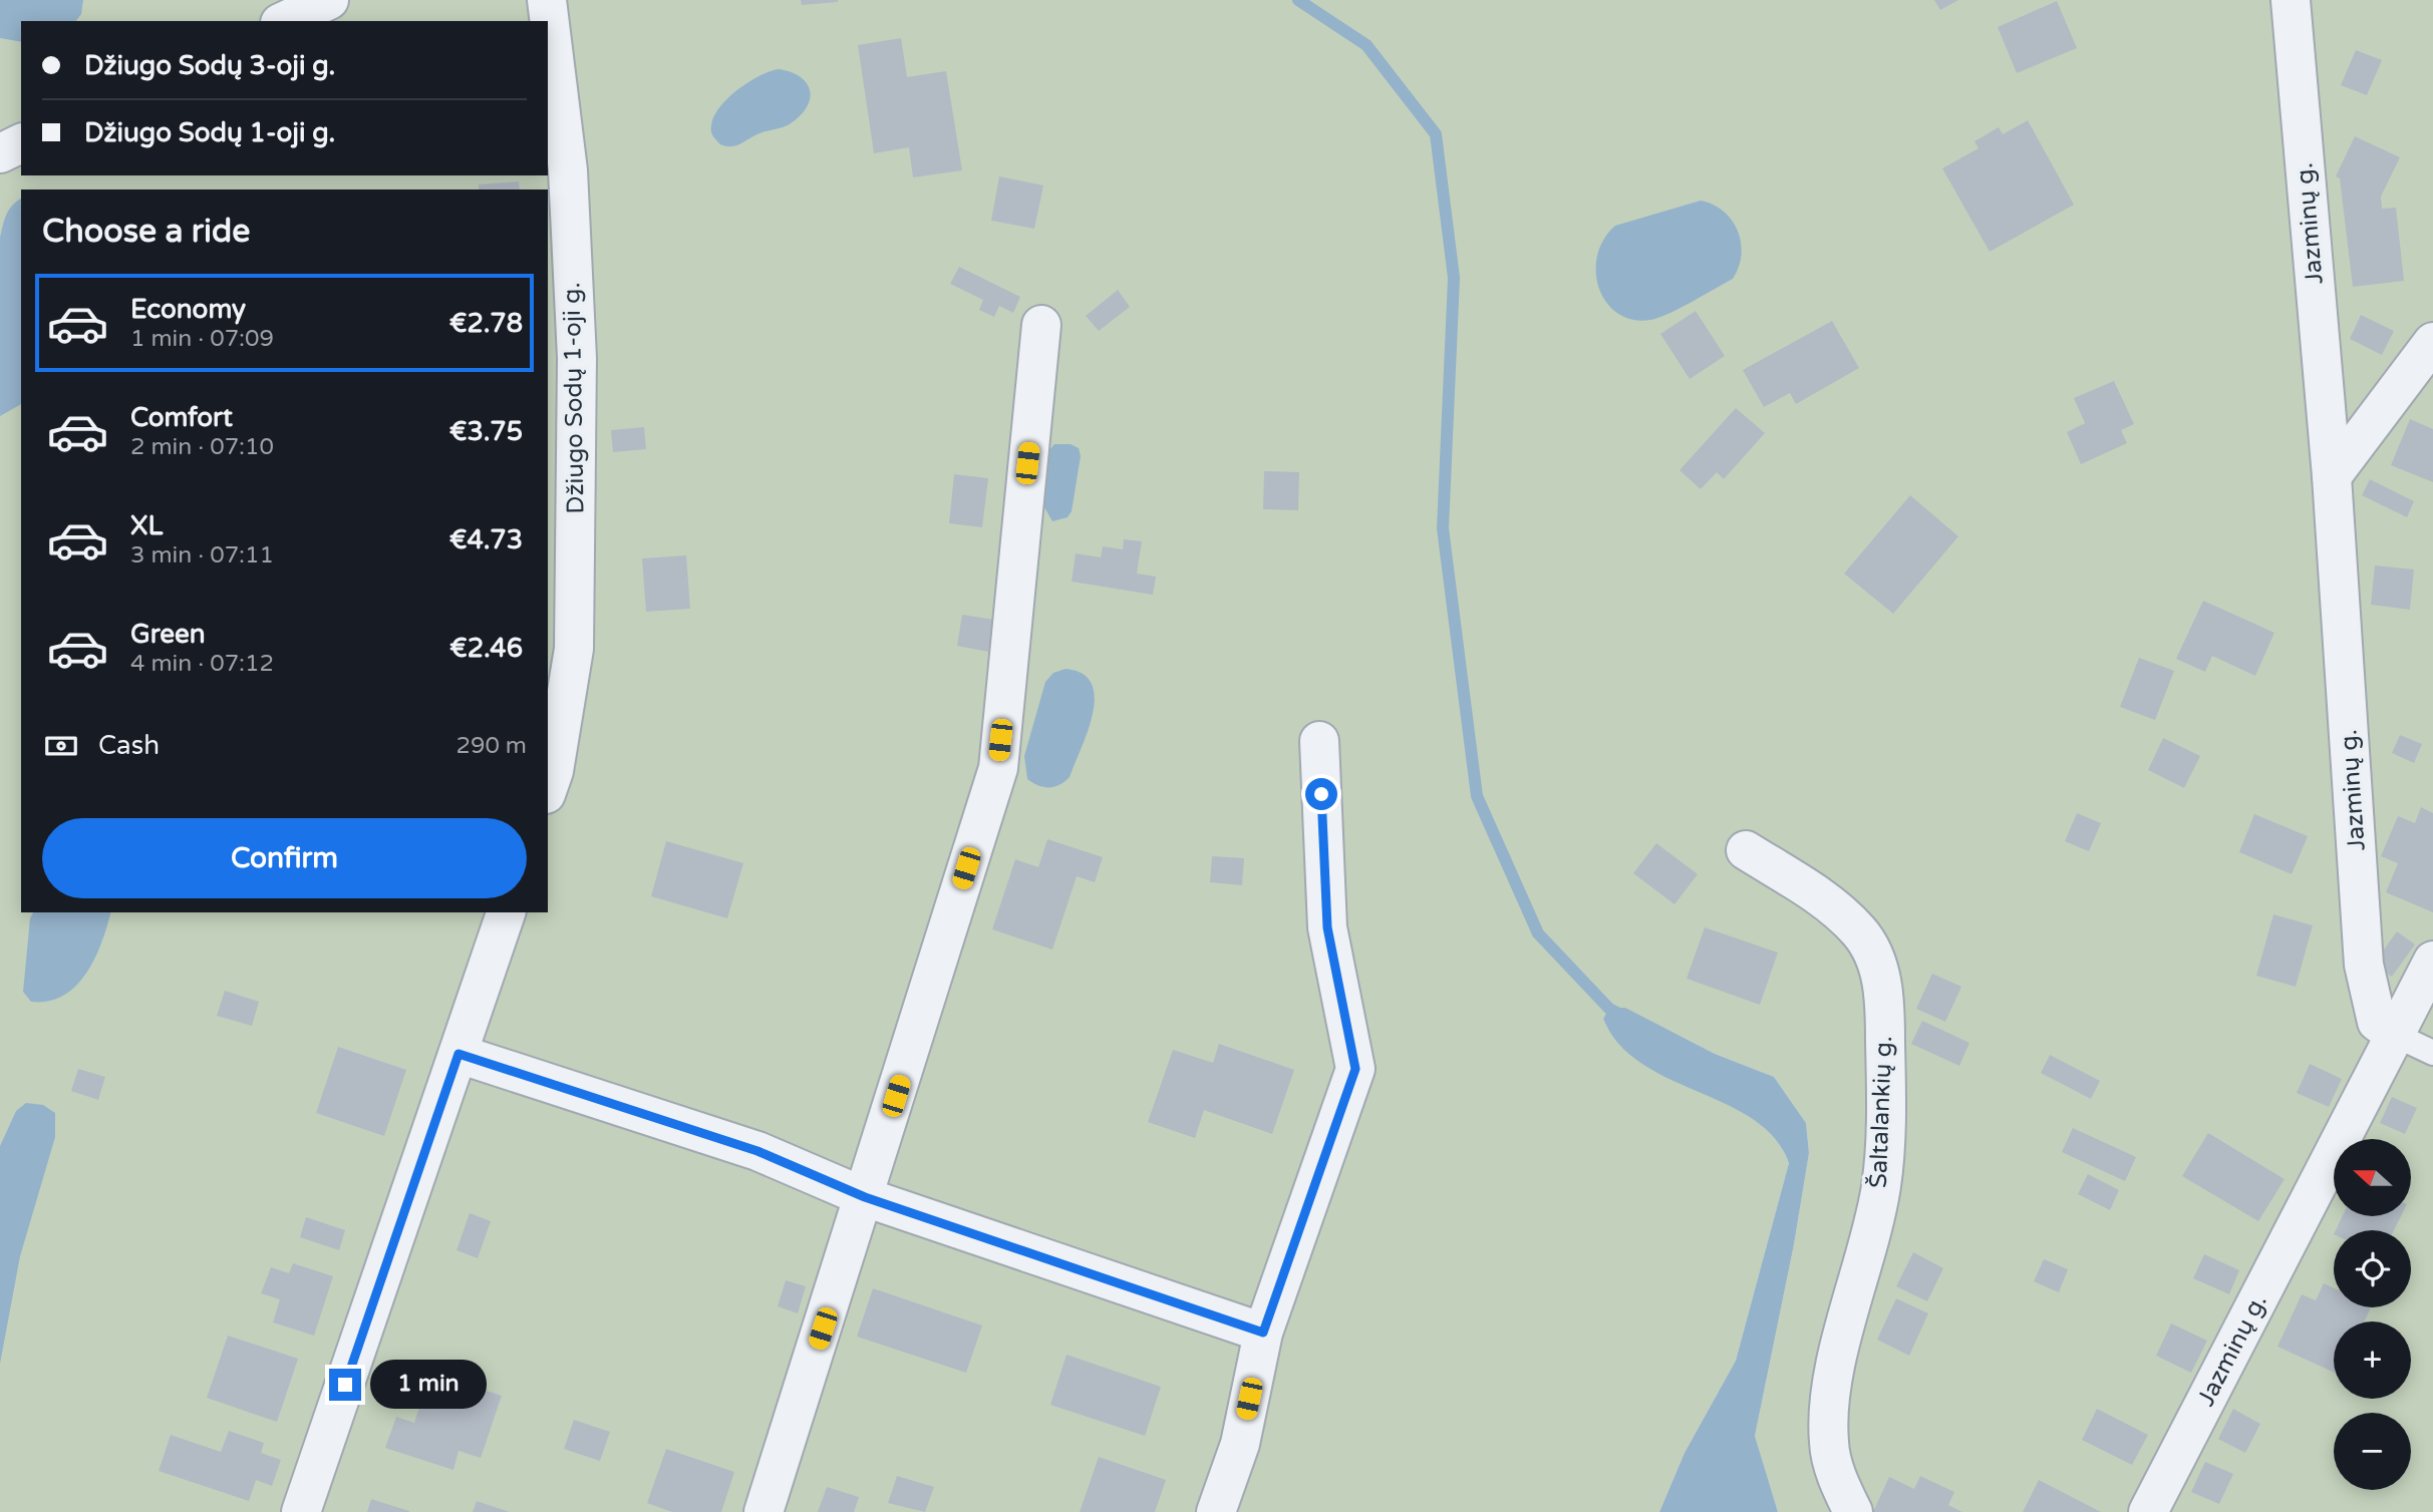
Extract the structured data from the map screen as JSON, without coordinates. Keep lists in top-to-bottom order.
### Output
{
  "streets": {
    "street": ["Jazminų g.", "Džiugo Sodų 1-oji g.", "Šaltalankių g."]
  },
  "north": "left",
  "page": {
    "banner": ["Džiugo Sodų 3-oji g.", "Džiugo Sodų 1-oji g."],
    "heading": "Choose a ride",
    "list": [
      {
        "name": "Economy",
        "note": "1 min · 07:09",
        "value": "€2.78"
      },
      {
        "name": "Comfort",
        "note": "2 min · 07:10",
        "value": "€3.75"
      },
      {
        "name": "XL",
        "note": "3 min · 07:11",
        "value": "€4.73"
      },
      {
        "name": "Green",
        "note": "4 min · 07:12",
        "value": "€2.46"
      }
    ],
    "pay": ["Cash", "290 m"],
    "buttons": "Confirm",
    "map_buttons": ["+", "−"],
    "bubble": "1 min"
  }
}
